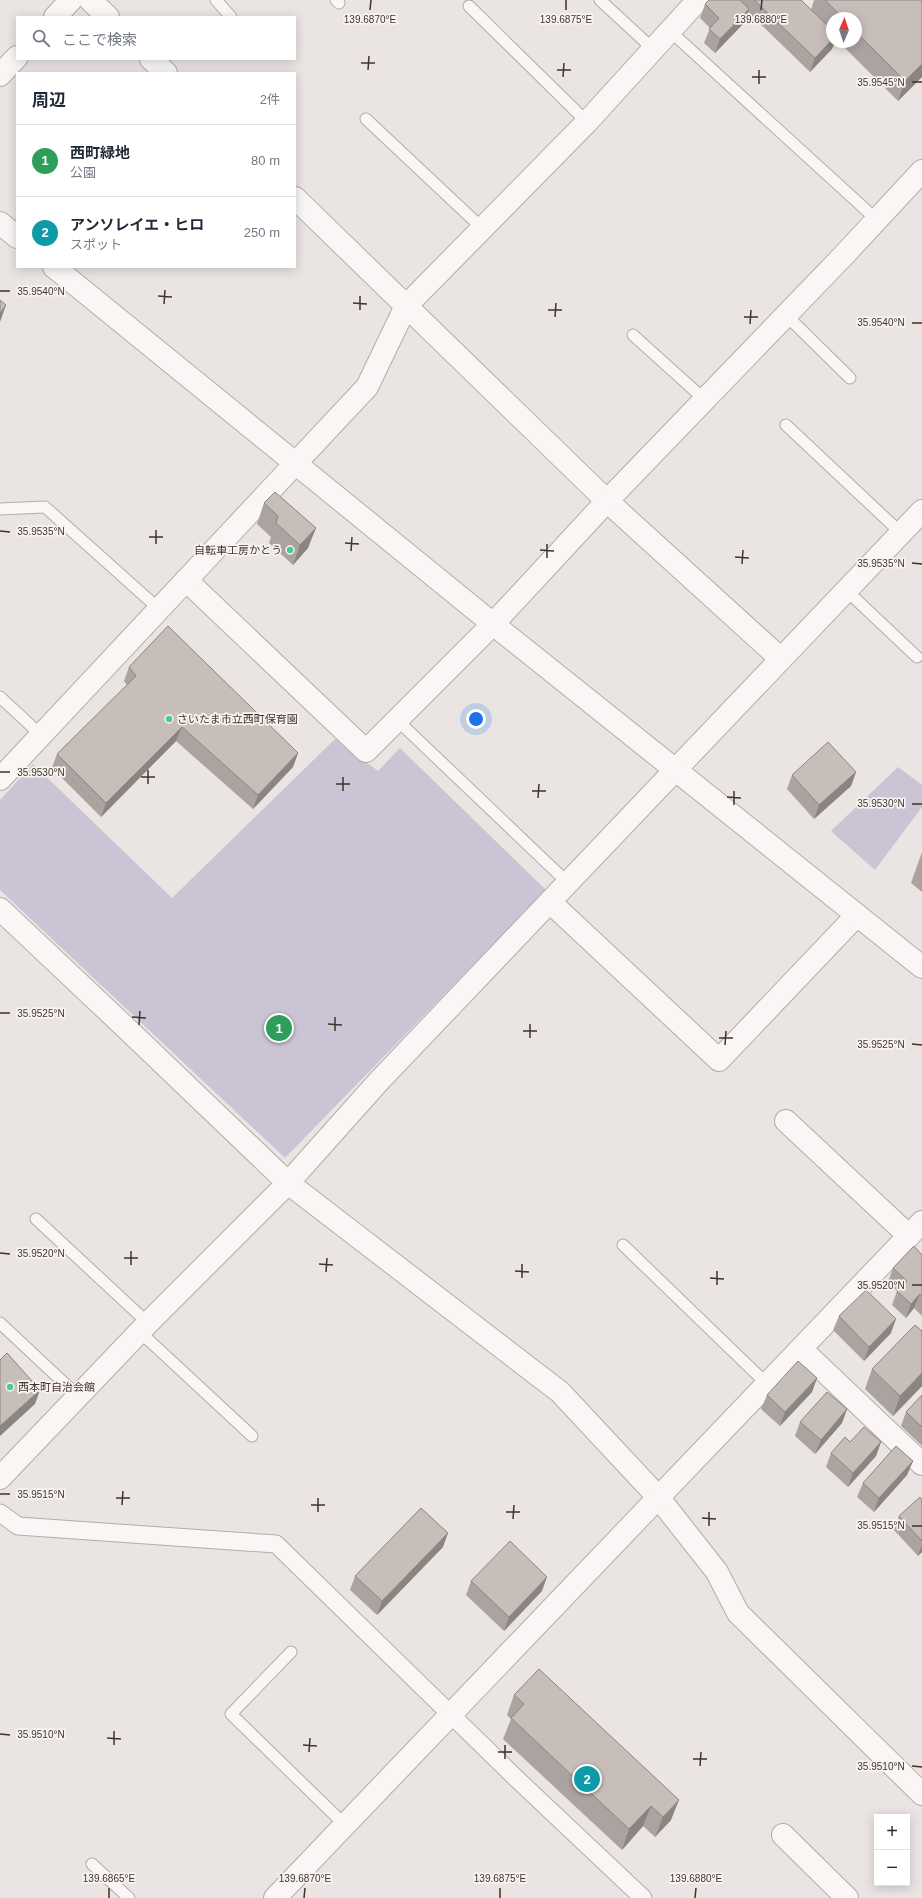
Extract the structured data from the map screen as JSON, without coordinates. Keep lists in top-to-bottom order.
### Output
{
  "places": ["自転車工房かとう", "さいたま市立西町保育園", "西本町自治会館"],
  "north": "top",
  "page": {
    "search": "ここで検索",
    "heading": ["周辺", "2件"],
    "list": [
      {
        "mark": "1",
        "name": "西町緑地",
        "note": "公園",
        "value": "80 m"
      },
      {
        "mark": "2",
        "name": "アンソレイエ・ヒロ",
        "note": "スポット",
        "value": "250 m"
      }
    ],
    "pins": ["1", "2"],
    "map_buttons": ["+", "−"]
  },
  "coordinates": [
    "139.6870°E",
    "139.6875°E",
    "139.6880°E",
    "35.9545°N",
    "35.9540°N",
    "35.9535°N",
    "35.9530°N",
    "35.9525°N",
    "35.9520°N",
    "35.9515°N",
    "35.9510°N",
    "139.6865°E"
  ]
}
